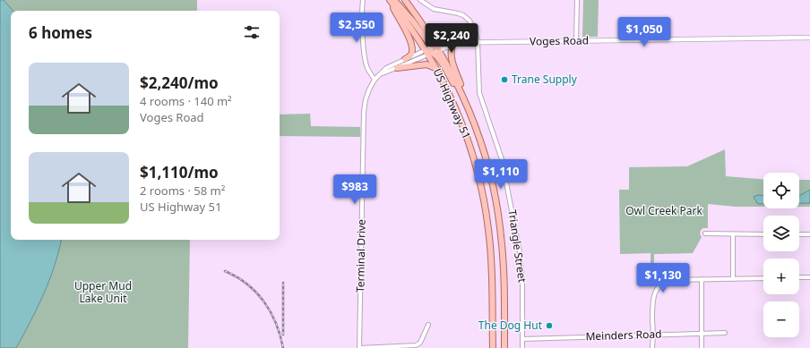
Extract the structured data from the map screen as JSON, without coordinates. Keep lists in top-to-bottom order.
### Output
{
  "streets": {
    "main road": ["US Highway 51"],
    "street": [
      "Voges Road",
      "Triangle Street",
      "Terminal Drive",
      "Meinders Road"
    ]
  },
  "crossings": [
    ["Voges Road", "US Highway 51"],
    ["Voges Road", "Triangle Street"],
    ["Voges Road", "Terminal Drive"],
    ["US Highway 51", "Terminal Drive"],
    ["Triangle Street", "Meinders Road"]
  ],
  "parks": ["Owl Creek Park", "Upper Mud Lake Unit"],
  "places": ["Trane Supply", "The Dog Hut"],
  "page": {
    "heading": "6 homes",
    "price": [
      "$2,550",
      "$1,050",
      "$2,240",
      "$1,110",
      "$983",
      "$1,130"
    ],
    "list": [
      {
        "name": "$2,240/mo",
        "note": "4 rooms · 140 m² · Voges Road"
      },
      {
        "name": "$1,110/mo",
        "note": "2 rooms · 58 m² · US Highway 51"
      }
    ],
    "map_buttons": ["+", "−"]
  }
}
